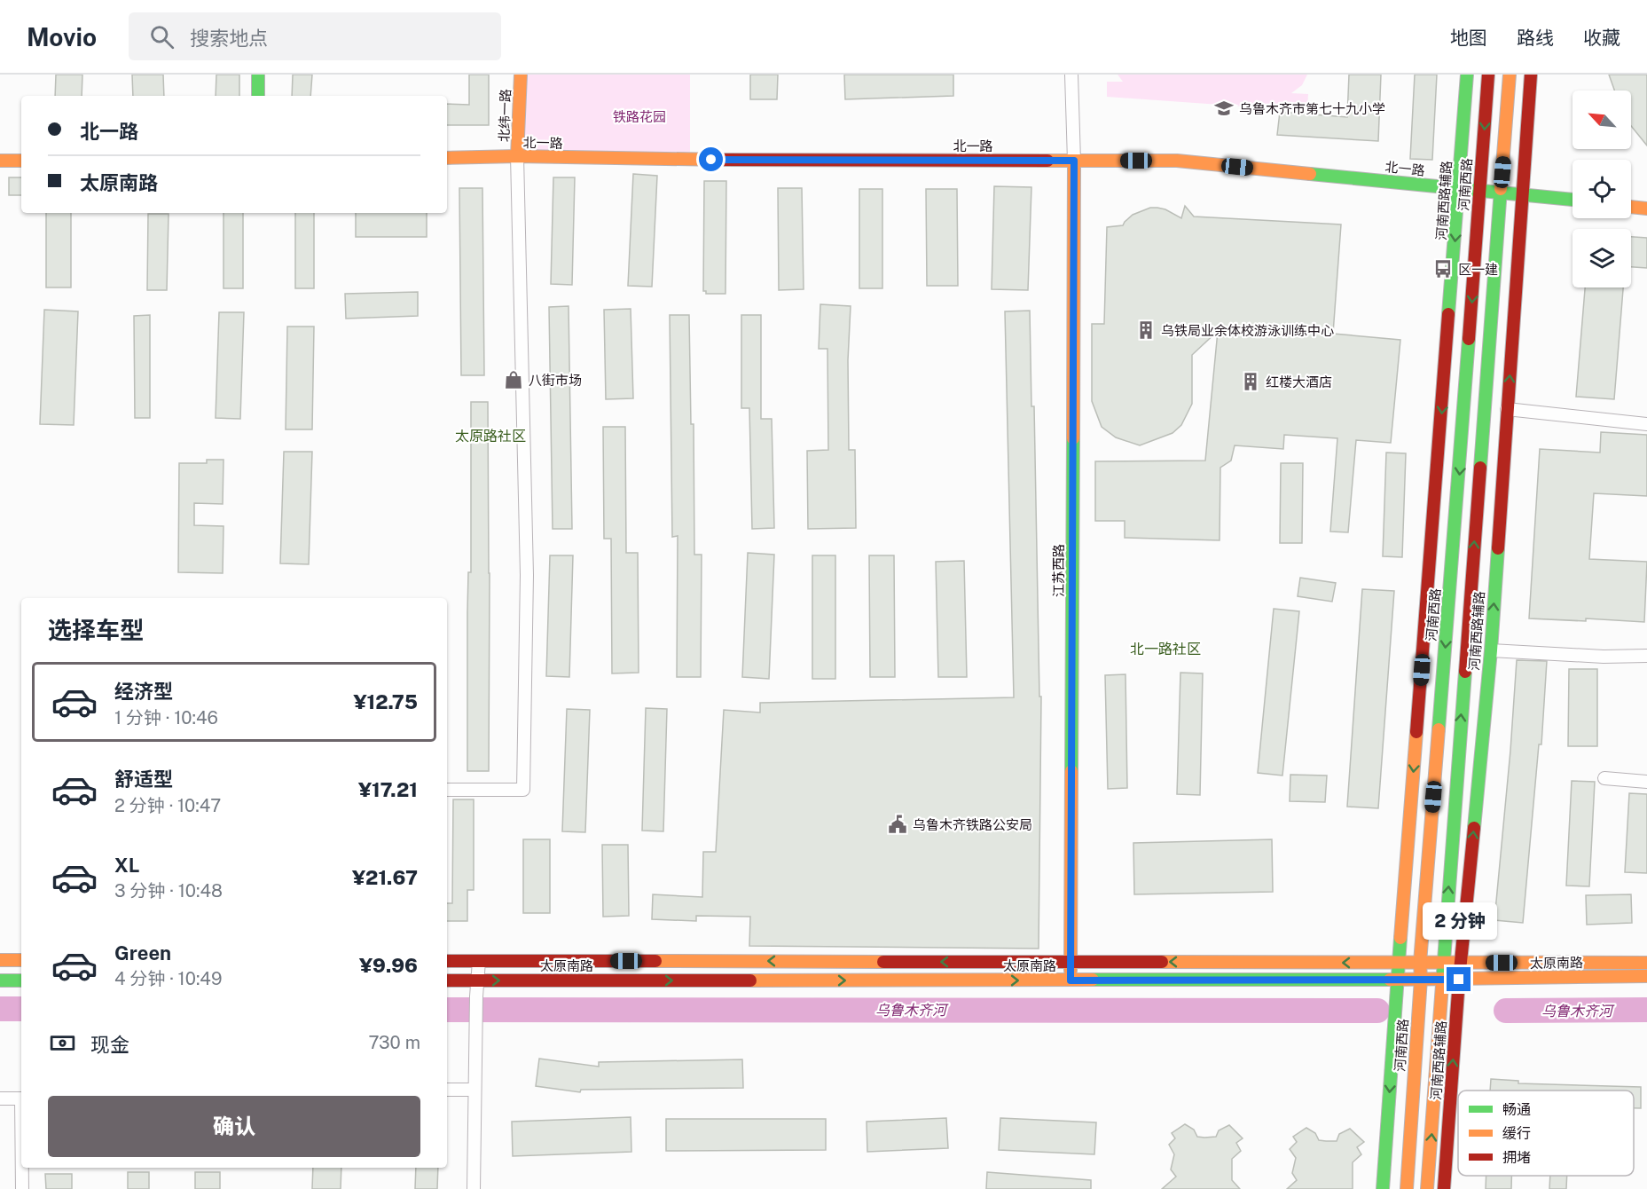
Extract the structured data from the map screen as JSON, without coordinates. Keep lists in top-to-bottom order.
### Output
{
  "streets": {
    "main road": [
      "北纬一路",
      "北一路",
      "河南西路",
      "河南西路辅路",
      "江苏西路",
      "太原南路"
    ]
  },
  "crossings": [
    ["北纬一路", "北一路"],
    ["北一路", "河南西路"],
    ["北一路", "河南西路辅路"],
    ["北一路", "江苏西路"],
    ["河南西路", "太原南路"],
    ["河南西路辅路", "太原南路"],
    ["江苏西路", "太原南路"]
  ],
  "districts": ["太原路社区", "北一路社区"],
  "water": ["乌鲁木齐河"],
  "parks": ["铁路花园"],
  "places": {
    "school or university": ["乌鲁木齐市第七十九小学"],
    "bus stop": ["区一建"],
    "building": ["乌铁局业余体校游泳训练中心", "红楼大酒店"],
    "shop": ["八街市场"],
    "public building": ["乌鲁木齐铁路公安局"]
  },
  "legend": ["畅通", "缓行", "拥堵"],
  "north": "top left",
  "page": {
    "header": "Movio",
    "search": "搜索地点",
    "nav": ["地图", "路线", "收藏"],
    "banner": ["北一路", "太原南路"],
    "heading": "选择车型",
    "list": [
      {
        "name": "经济型",
        "note": "1 分钟 · 10:46",
        "value": "¥12.75"
      },
      {
        "name": "舒适型",
        "note": "2 分钟 · 10:47",
        "value": "¥17.21"
      },
      {
        "name": "XL",
        "note": "3 分钟 · 10:48",
        "value": "¥21.67"
      },
      {
        "name": "Green",
        "note": "4 分钟 · 10:49",
        "value": "¥9.96"
      }
    ],
    "bubble": "2 分钟",
    "pay": ["现金", "730 m"],
    "buttons": "确认"
  }
}
